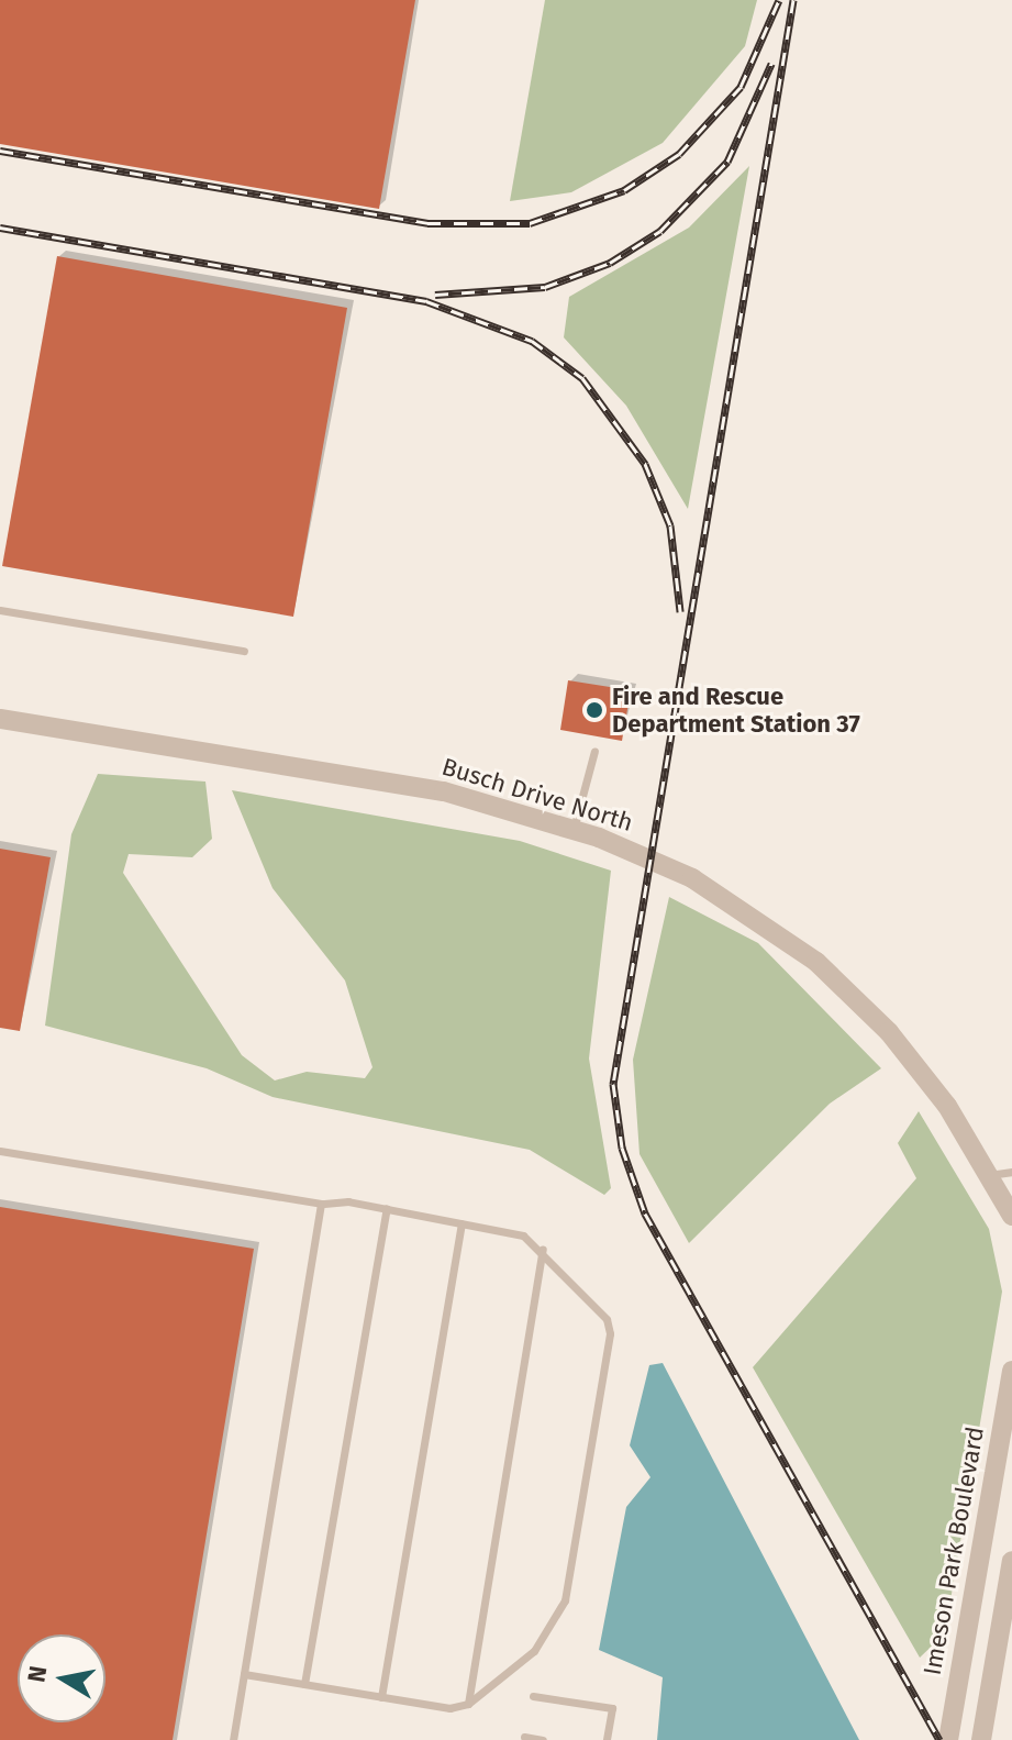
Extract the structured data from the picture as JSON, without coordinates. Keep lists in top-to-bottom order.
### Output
{
  "streets": {
    "street": ["Busch Drive North", "Imeson Park Boulevard"]
  },
  "places": ["Fire and Rescue Department Station 37"],
  "north": "left"
}
